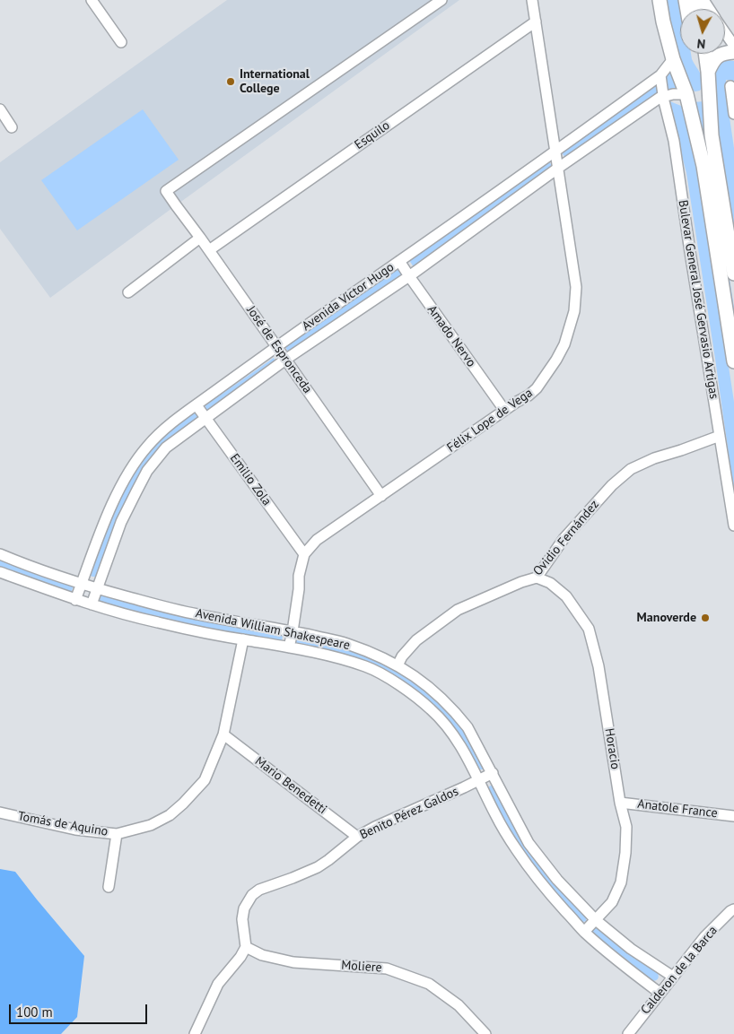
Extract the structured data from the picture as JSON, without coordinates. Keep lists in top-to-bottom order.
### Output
{
  "streets": {
    "main road": ["Bulevar General José Gervasio Artigas"],
    "street": [
      "Esquilo",
      "Avenida Víctor Hugo",
      "Amado Nervo",
      "José de Espronceda",
      "Félix Lope de Vega",
      "Emilio Zola",
      "Ovidio Fernández",
      "Avenida William Shakespeare",
      "Horacio",
      "Mario Benedetti",
      "Anatole France",
      "Benito Pérez Galdos",
      "Tomás de Aquino",
      "Moliere",
      "Calderon de la Barca"
    ]
  },
  "crossings": [
    ["Esquilo", "José de Espronceda"],
    ["Esquilo", "Félix Lope de Vega"],
    ["Avenida Víctor Hugo", "Bulevar General José Gervasio Artigas"],
    ["Avenida Víctor Hugo", "Amado Nervo"],
    ["Avenida Víctor Hugo", "José de Espronceda"],
    ["Avenida Víctor Hugo", "Félix Lope de Vega"],
    ["Avenida Víctor Hugo", "Emilio Zola"],
    ["Avenida Víctor Hugo", "Avenida William Shakespeare"],
    ["Bulevar General José Gervasio Artigas", "Ovidio Fernández"],
    ["Amado Nervo", "Félix Lope de Vega"],
    ["José de Espronceda", "Félix Lope de Vega"],
    ["Félix Lope de Vega", "Emilio Zola"],
    ["Félix Lope de Vega", "Avenida William Shakespeare"],
    ["Ovidio Fernández", "Avenida William Shakespeare"],
    ["Ovidio Fernández", "Horacio"],
    ["Avenida William Shakespeare", "Horacio"],
    ["Avenida William Shakespeare", "Benito Pérez Galdos"],
    ["Avenida William Shakespeare", "Tomás de Aquino"],
    ["Avenida William Shakespeare", "Calderon de la Barca"],
    ["Horacio", "Anatole France"],
    ["Mario Benedetti", "Benito Pérez Galdos"],
    ["Mario Benedetti", "Tomás de Aquino"],
    ["Benito Pérez Galdos", "Moliere"]
  ],
  "places": ["International College", "Manoverde"],
  "scale_bar": "100 m",
  "north": "bottom"
}
